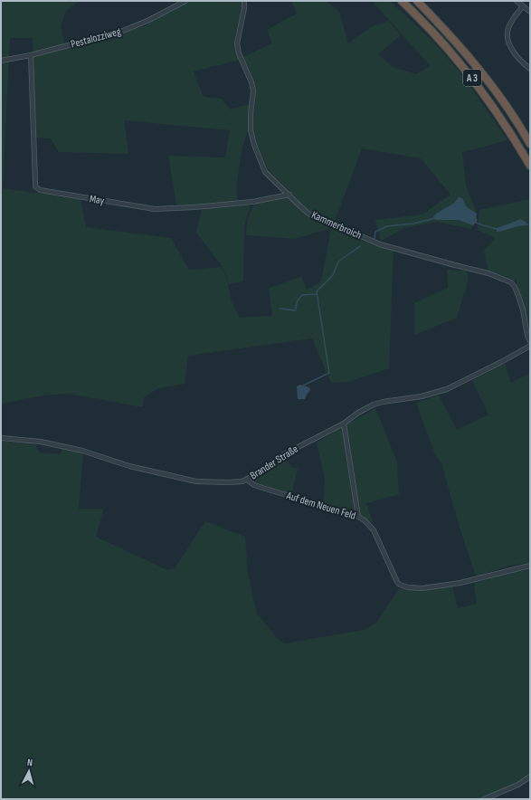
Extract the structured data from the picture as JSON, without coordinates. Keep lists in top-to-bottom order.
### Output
{
  "streets": {
    "highway": ["A 3"],
    "street": [
      "Pestalozziweg",
      "May",
      "Kammerbroich",
      "Brander Straße",
      "Auf dem Neuen Feld"
    ]
  },
  "crossings": [
    ["Pestalozziweg", "May"],
    ["May", "Kammerbroich"],
    ["Brander Straße", "Auf dem Neuen Feld"]
  ],
  "north": "top"
}
